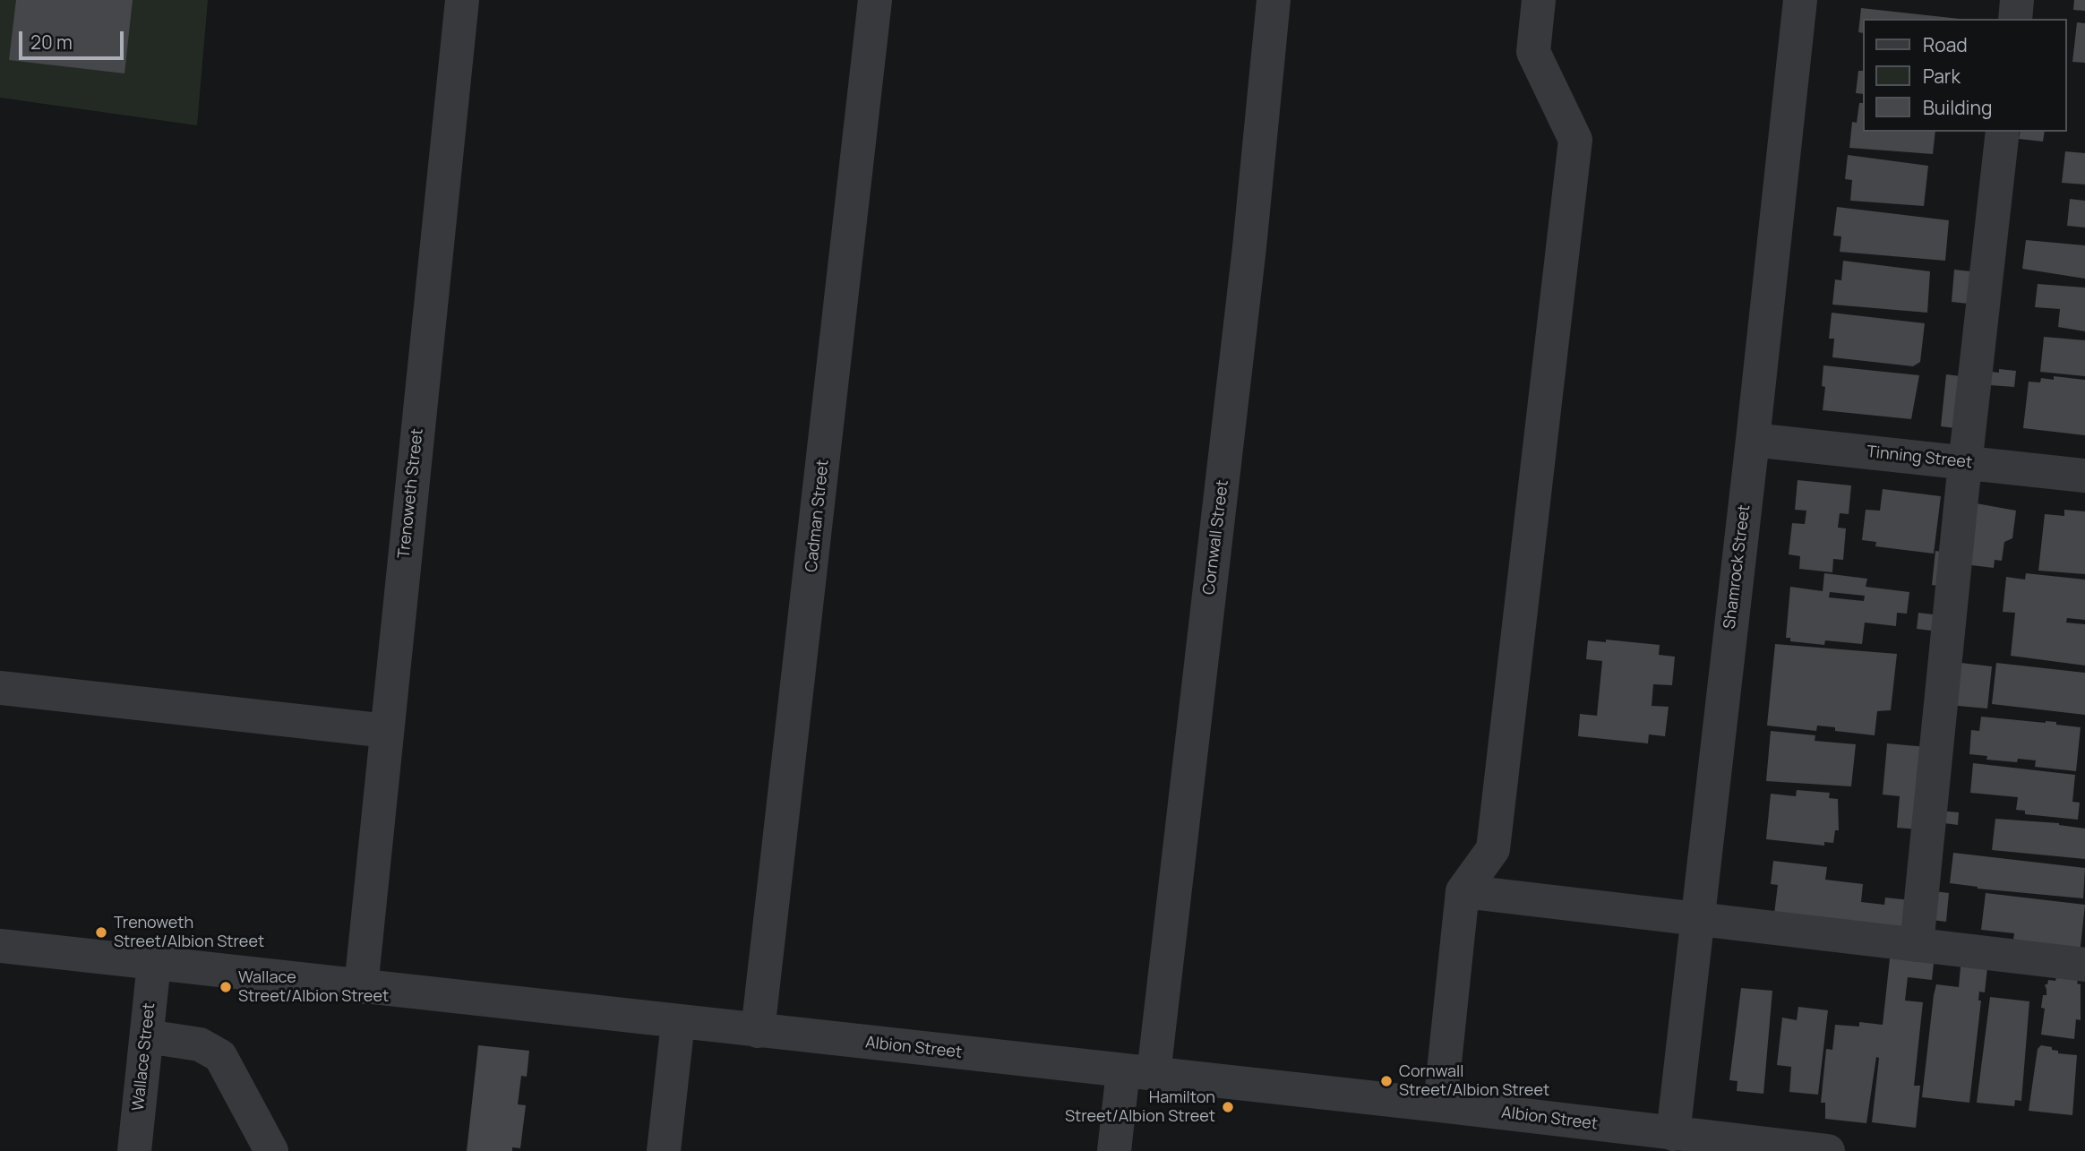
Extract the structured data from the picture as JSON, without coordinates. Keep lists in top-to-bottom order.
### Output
{
  "streets": {
    "street": [
      "Tinning Street",
      "Trenoweth Street",
      "Cadman Street",
      "Cornwall Street",
      "Shamrock Street",
      "Albion Street",
      "Wallace Street"
    ]
  },
  "crossings": [
    ["Tinning Street", "Shamrock Street"],
    ["Trenoweth Street", "Albion Street"],
    ["Cadman Street", "Albion Street"],
    ["Cornwall Street", "Albion Street"],
    ["Shamrock Street", "Albion Street"],
    ["Albion Street", "Wallace Street"]
  ],
  "places": [
    "Trenoweth Street/Albion Street",
    "Wallace Street/Albion Street",
    "Cornwall Street/Albion Street",
    "Hamilton Street/Albion Street"
  ],
  "legend": ["Road", "Park", "Building"],
  "scale_bar": "20 m"
}
